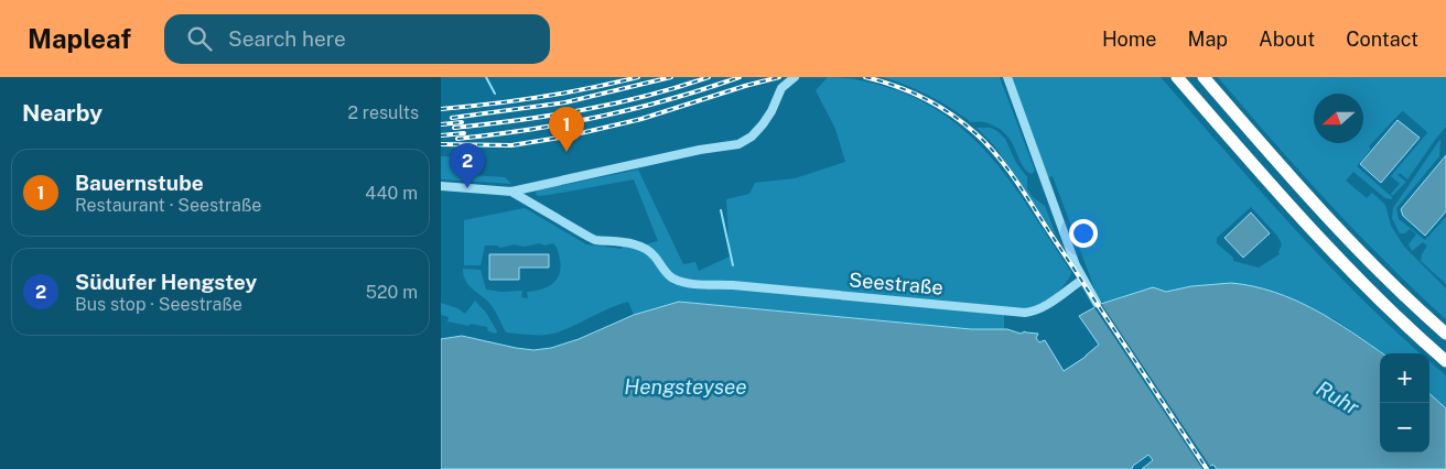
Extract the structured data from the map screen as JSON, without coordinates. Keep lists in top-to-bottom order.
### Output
{
  "streets": {
    "street": ["Seestraße"]
  },
  "water": ["Hengsteysee", "Ruhr"],
  "north": "left",
  "page": {
    "header": "Mapleaf",
    "search": "Search here",
    "nav": [
      "Home",
      "Map",
      "About",
      "Contact"
    ],
    "heading": ["Nearby", "2 results"],
    "pins": ["1", "2"],
    "list": [
      {
        "mark": "1",
        "name": "Bauernstube",
        "note": "Restaurant · Seestraße",
        "value": "440 m"
      },
      {
        "mark": "2",
        "name": "Südufer Hengstey",
        "note": "Bus stop · Seestraße",
        "value": "520 m"
      }
    ],
    "map_buttons": ["+", "−"]
  }
}
